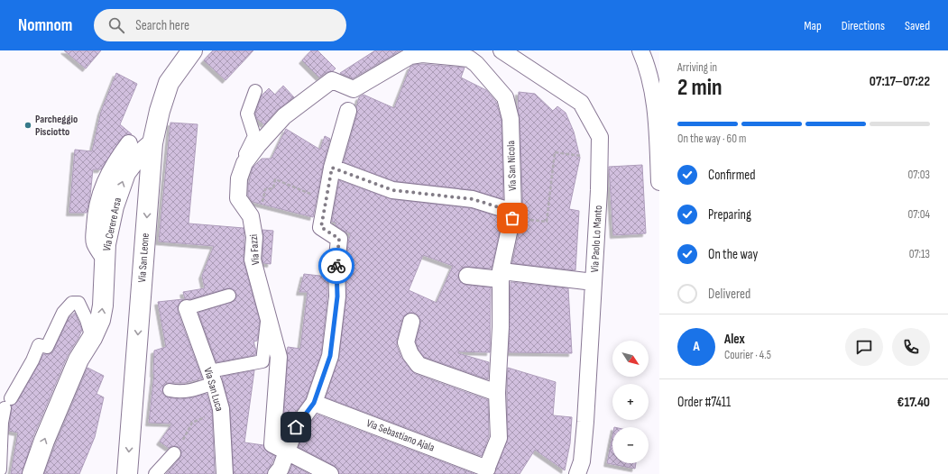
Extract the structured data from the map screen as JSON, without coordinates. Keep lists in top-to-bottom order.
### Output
{
  "streets": {
    "street": [
      "Via San Nicola",
      "Via Cerere Arsa",
      "Via Paolo Lo Manto",
      "Via Fazzi",
      "Via San Leone",
      "Via San Luca",
      "Via Sebastiano Ajala"
    ]
  },
  "crossings": [
    ["Via San Nicola", "Via Fazzi"],
    ["Via San Nicola", "Via Sebastiano Ajala"],
    ["Via Cerere Arsa", "Via San Leone"]
  ],
  "places": ["Parcheggio Pisciotto"],
  "north": "bottom right",
  "page": {
    "header": "Nomnom",
    "search": "Search here",
    "nav": ["Map", "Directions", "Saved"],
    "heading": ["2 min", "Arriving in", "07:17–07:22"],
    "panel": [
      "Alex",
      "Courier · 4.5",
      "Order #7411",
      "€17.40"
    ],
    "bar": "On the way · 60 m",
    "list": [
      ["Confirmed", "07:03"],
      ["Preparing", "07:04"],
      ["On the way", "07:13"],
      "Delivered"
    ],
    "round": "A",
    "map_buttons": ["+", "−"]
  }
}
